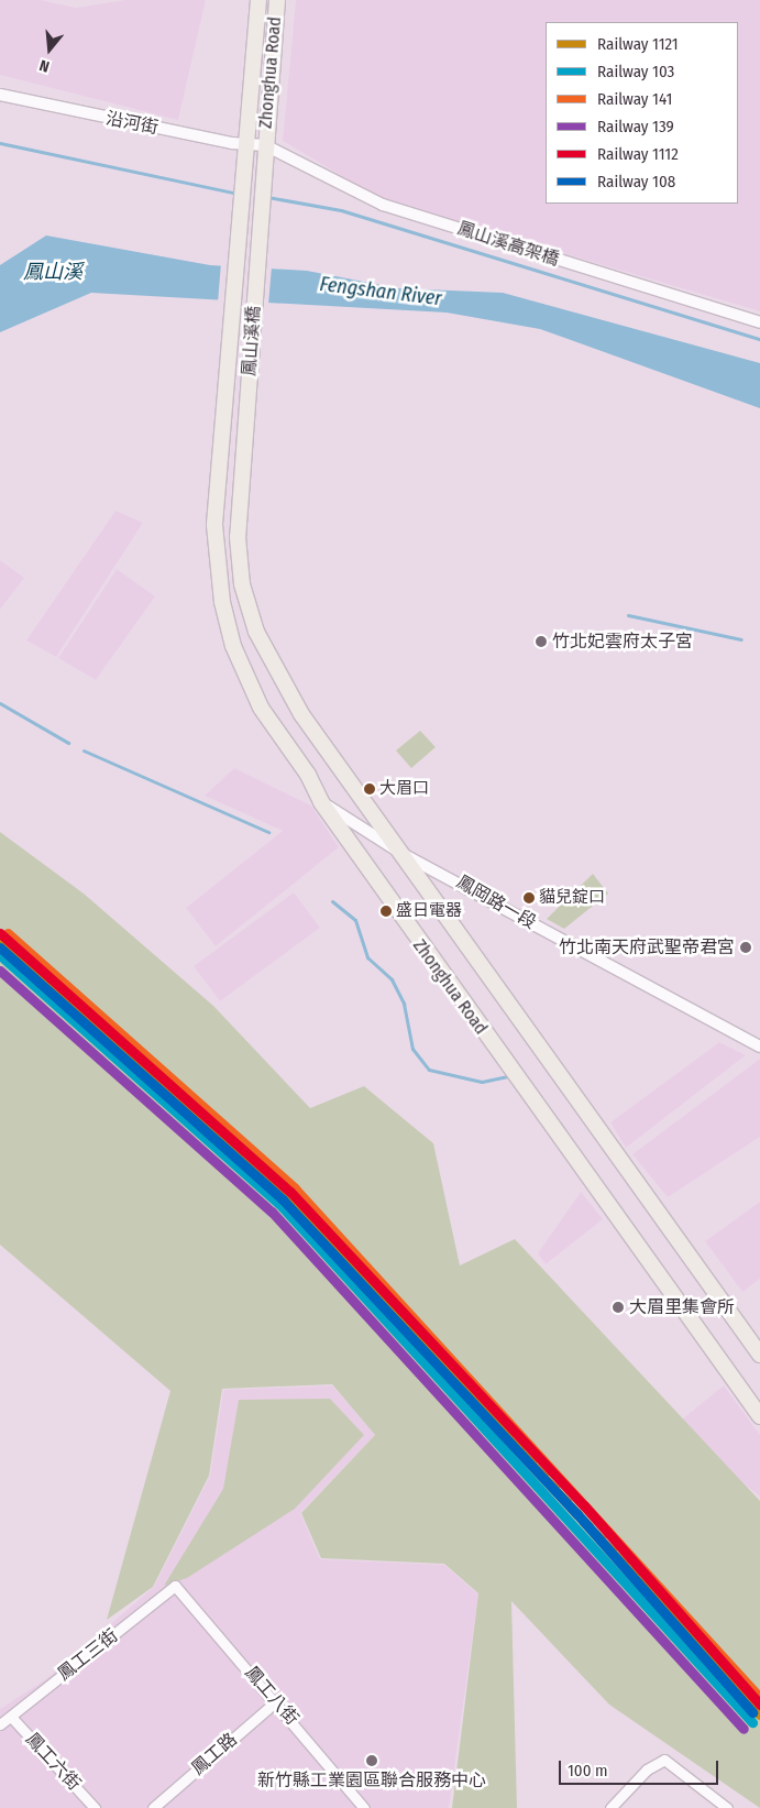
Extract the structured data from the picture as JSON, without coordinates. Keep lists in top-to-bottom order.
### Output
{
  "streets": {
    "main road": ["Zhonghua Road", "鳳山溪橋"],
    "street": [
      "沿河街",
      "鳳山溪高架橋",
      "鳳岡路一段",
      "鳳工三街",
      "鳳工八街",
      "鳳工路",
      "鳳工六街"
    ]
  },
  "crossings": [
    ["Zhonghua Road", "沿河街"],
    ["Zhonghua Road", "鳳山溪高架橋"],
    ["Zhonghua Road", "鳳山溪橋"],
    ["Zhonghua Road", "鳳岡路一段"],
    ["沿河街", "鳳山溪高架橋"],
    ["沿河街", "鳳山溪橋"],
    ["鳳山溪高架橋", "鳳山溪橋"],
    ["鳳山溪橋", "鳳岡路一段"],
    ["鳳工三街", "鳳工八街"],
    ["鳳工三街", "鳳工六街"],
    ["鳳工八街", "鳳工路"]
  ],
  "water": ["鳳山溪", "Fengshan River"],
  "places": [
    "竹北妃雲府太子宮",
    "大眉口",
    "貓兒錠口",
    "盛日電器",
    "竹北南天府武聖帝君宮",
    "大眉里集會所",
    "新竹縣工業園區聯合服務中心"
  ],
  "lines": [
    "rail line 141",
    "rail line 1112",
    "rail line 1121",
    "rail line 108",
    "rail line 103",
    "rail line 139"
  ],
  "legend": [
    "Railway 1121",
    "Railway 103",
    "Railway 141",
    "Railway 139",
    "Railway 1112",
    "Railway 108"
  ],
  "scale_bar": "100 m",
  "north": "bottom"
}
